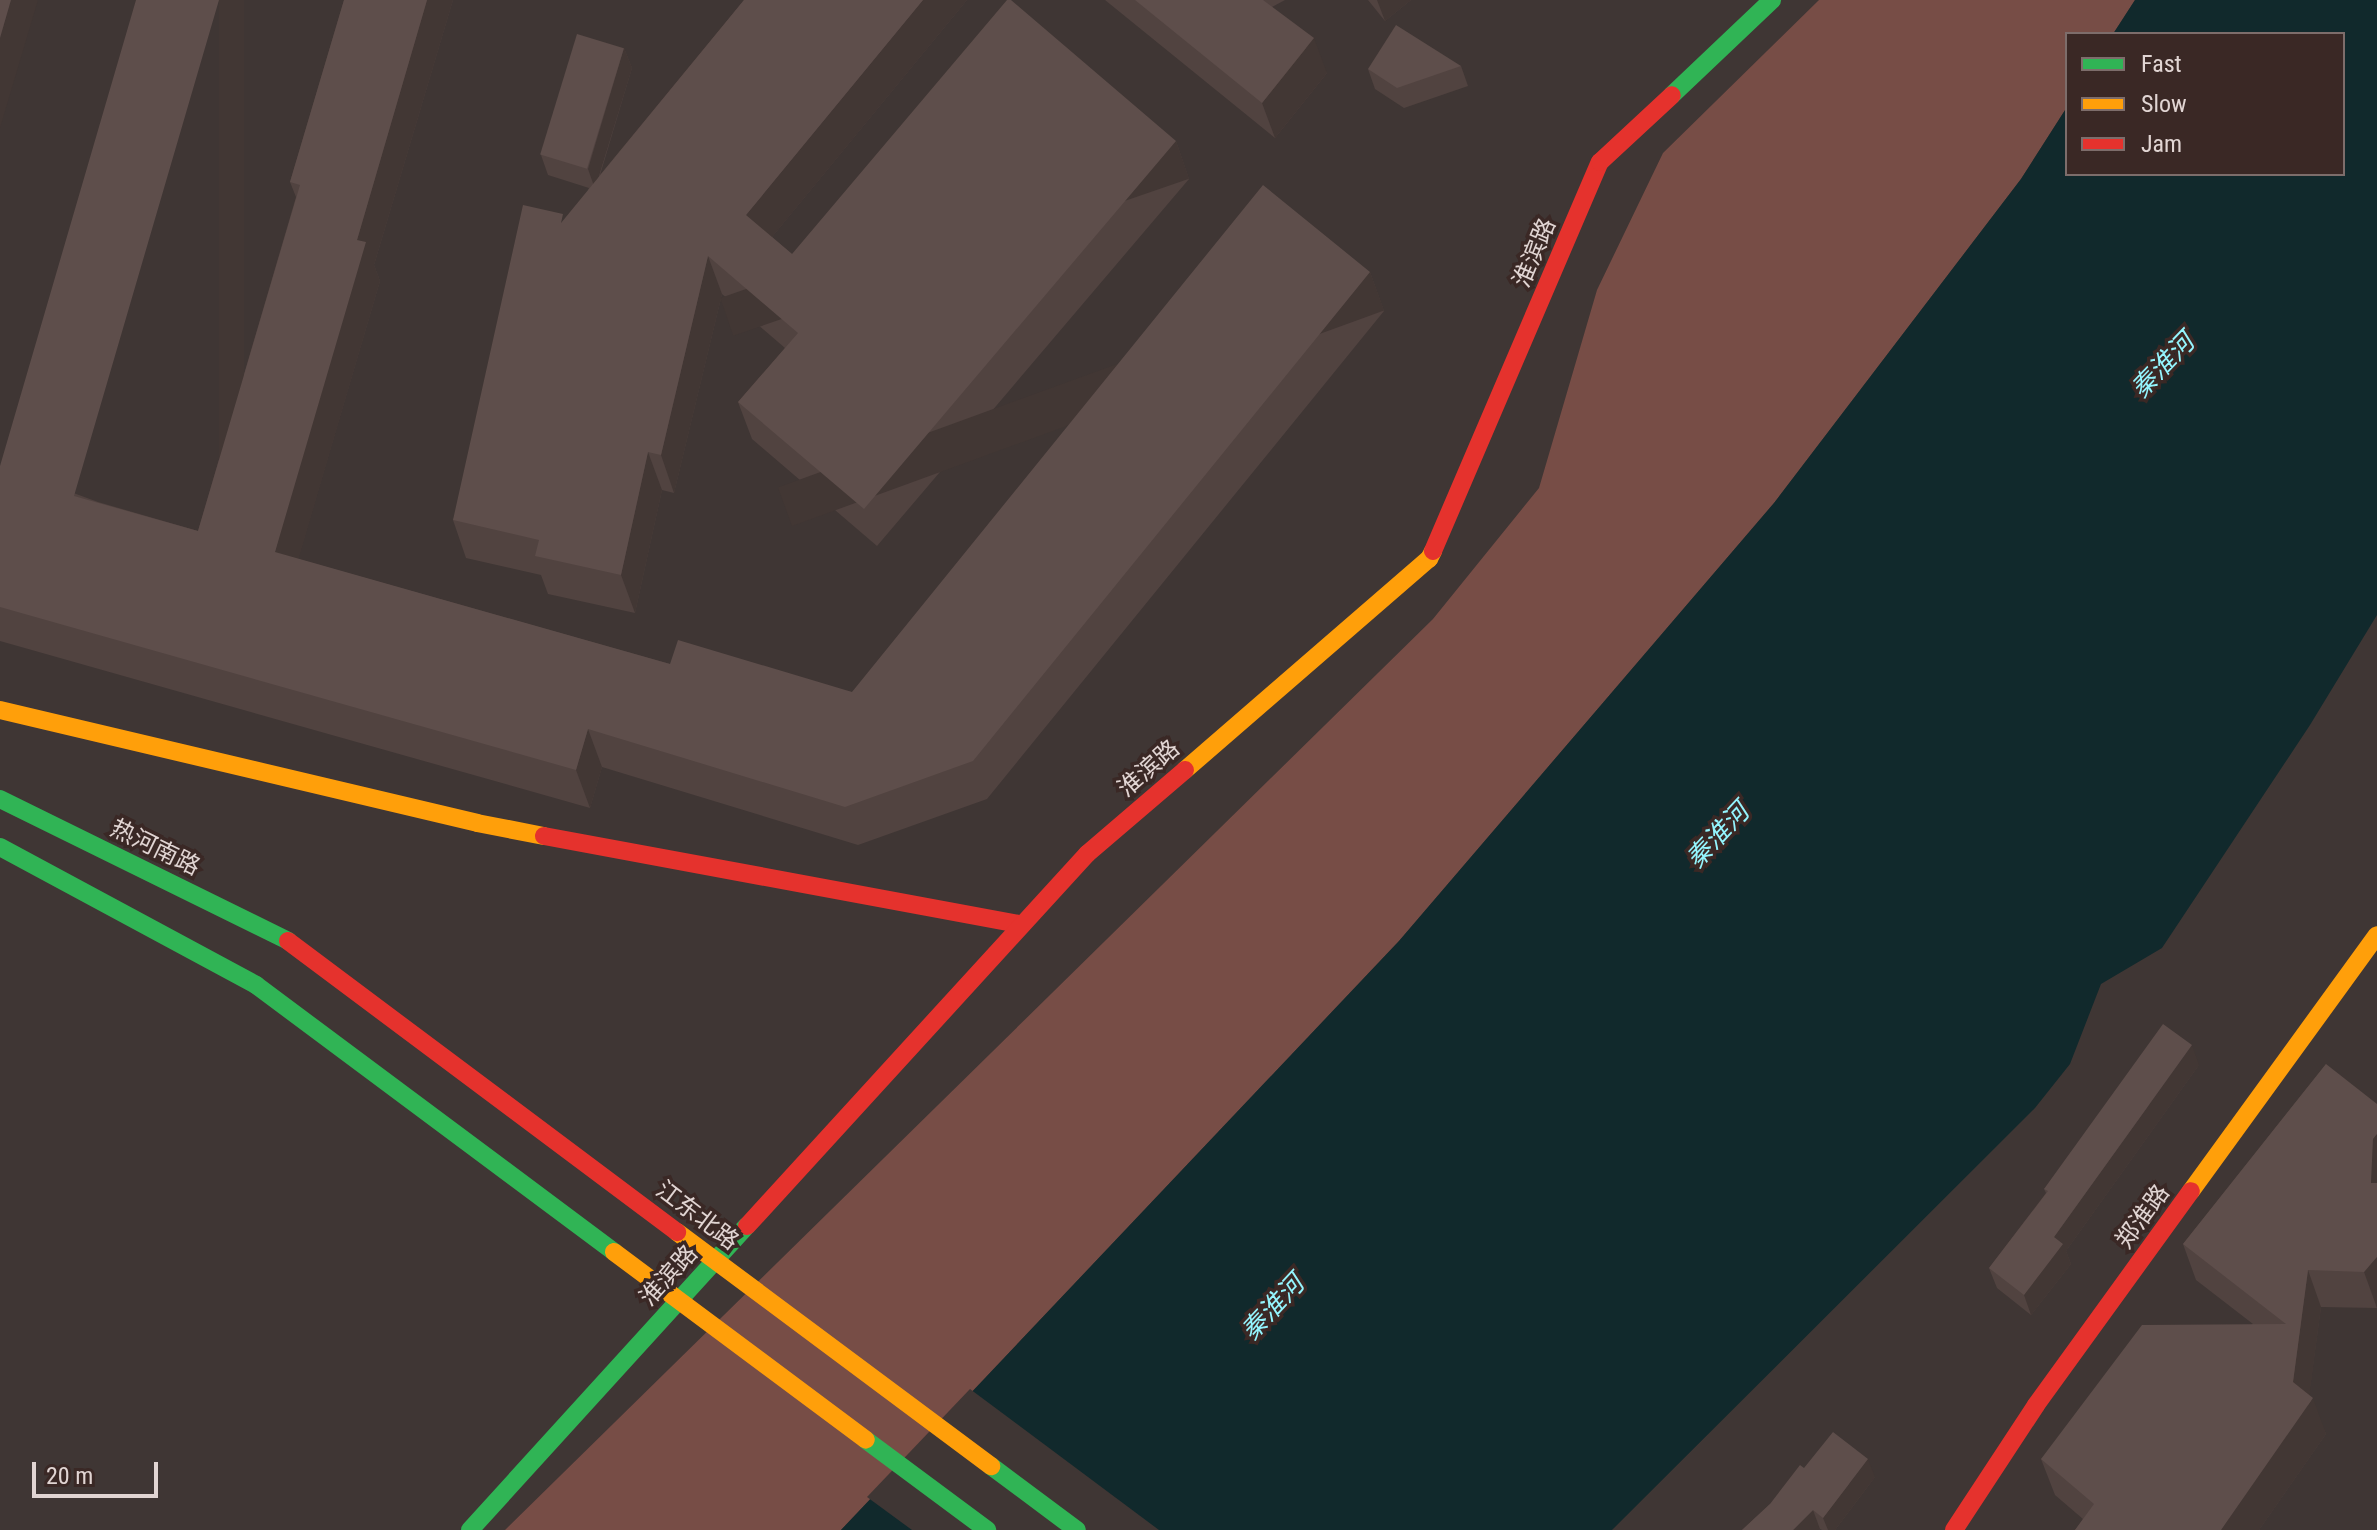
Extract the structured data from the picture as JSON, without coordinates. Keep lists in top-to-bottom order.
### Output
{
  "streets": {
    "main road": [
      "淮滨路",
      "热河南路",
      "江东北路",
      "郑淮路"
    ]
  },
  "crossings": [
    ["热河南路", "江东北路"]
  ],
  "water": ["秦淮河"],
  "legend": ["Fast", "Slow", "Jam"],
  "scale_bar": "20 m"
}
